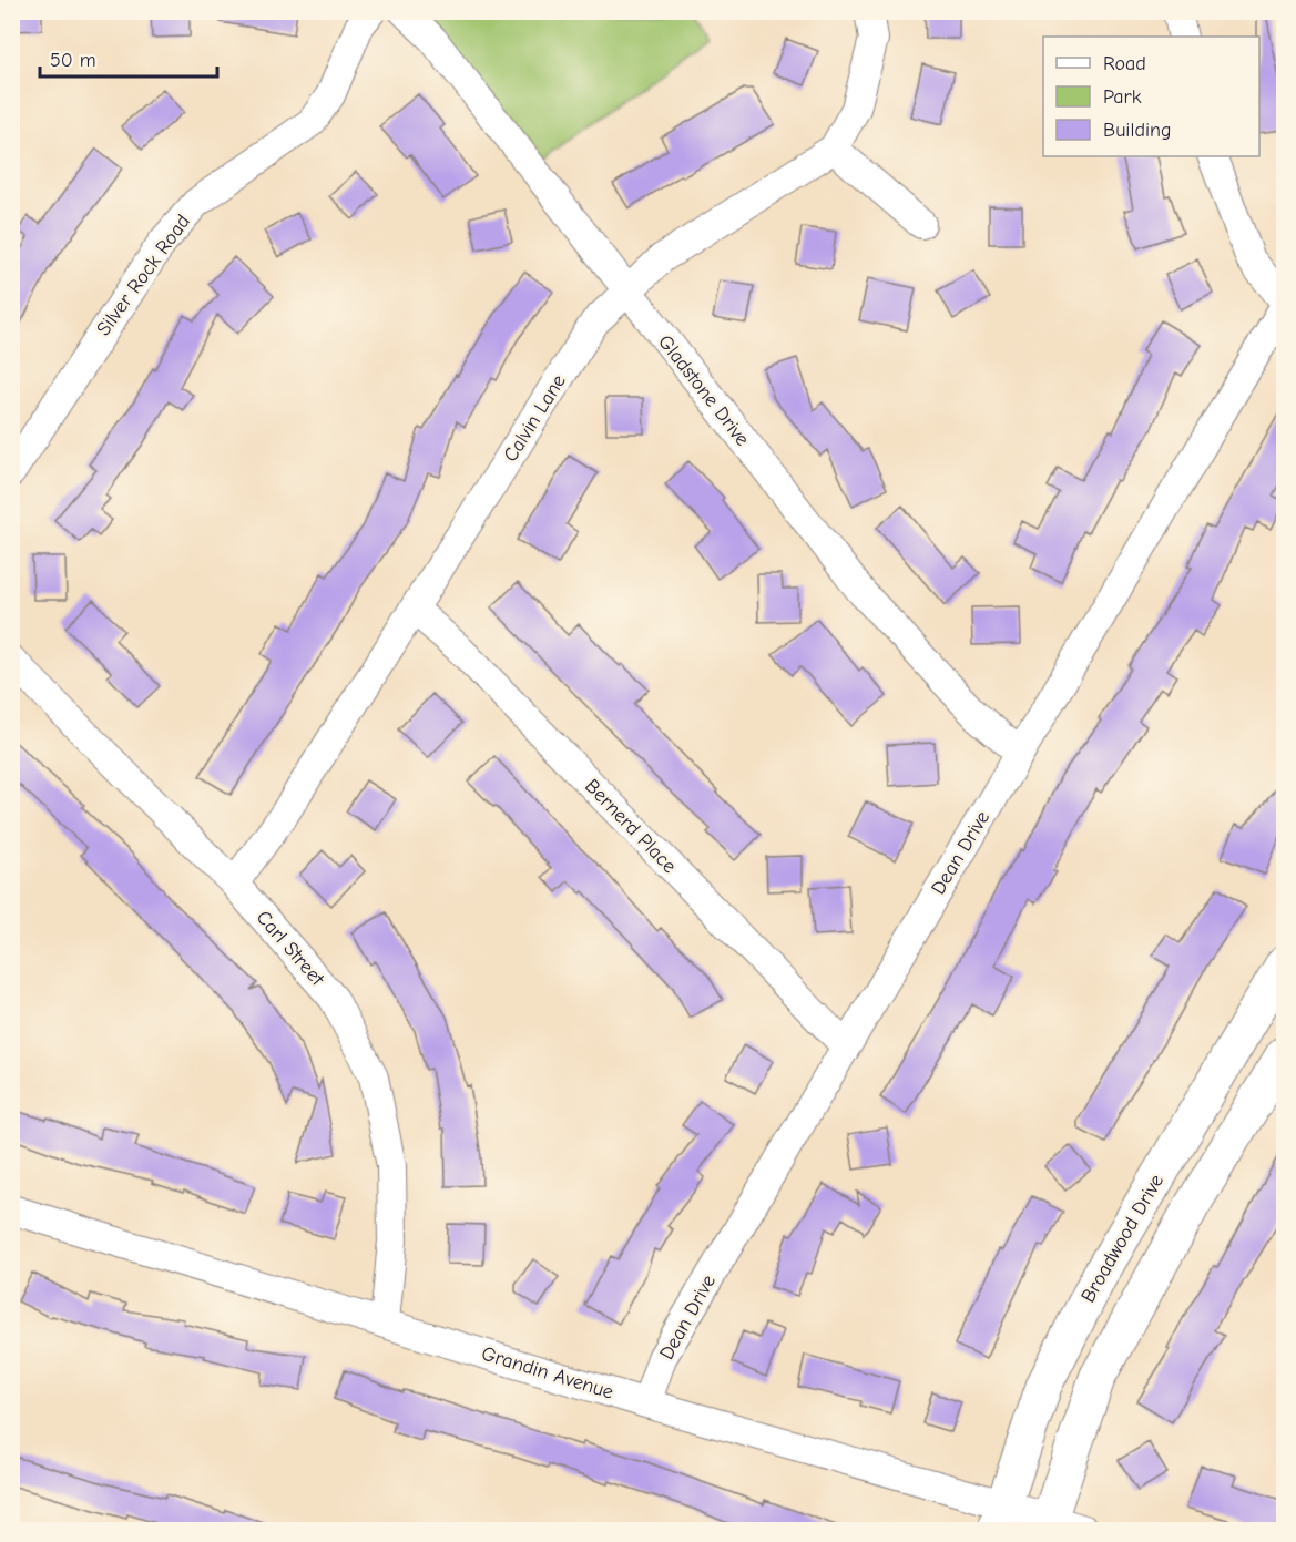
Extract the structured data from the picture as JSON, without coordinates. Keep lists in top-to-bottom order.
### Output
{
  "streets": {
    "street": [
      "Silver Rock Road",
      "Gladstone Drive",
      "Calvin Lane",
      "Bernerd Place",
      "Dean Drive",
      "Carl Street",
      "Broadwood Drive",
      "Grandin Avenue"
    ]
  },
  "crossings": [
    ["Gladstone Drive", "Calvin Lane"],
    ["Gladstone Drive", "Dean Drive"],
    ["Calvin Lane", "Bernerd Place"],
    ["Calvin Lane", "Carl Street"],
    ["Bernerd Place", "Dean Drive"],
    ["Dean Drive", "Grandin Avenue"],
    ["Carl Street", "Grandin Avenue"],
    ["Broadwood Drive", "Grandin Avenue"]
  ],
  "legend": ["Road", "Park", "Building"],
  "scale_bar": "50 m"
}
